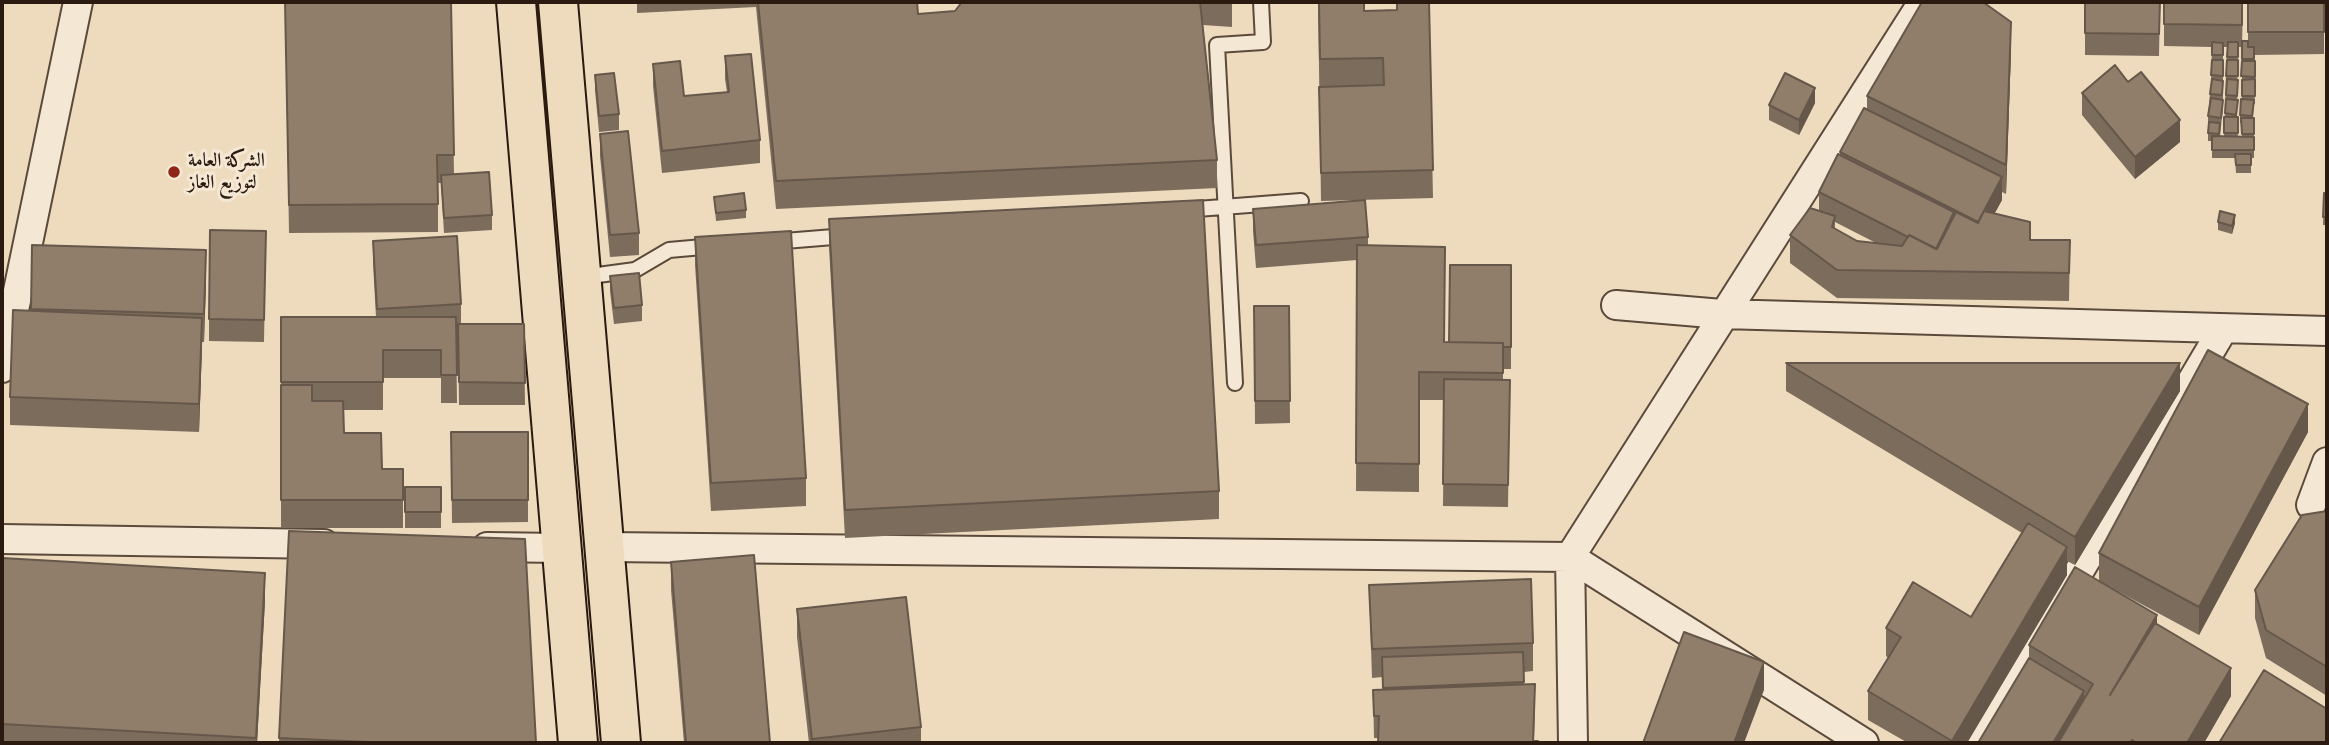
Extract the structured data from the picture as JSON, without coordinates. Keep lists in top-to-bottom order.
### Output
{
  "places": ["الشركة العامة لتوزيع الغاز"]
}
